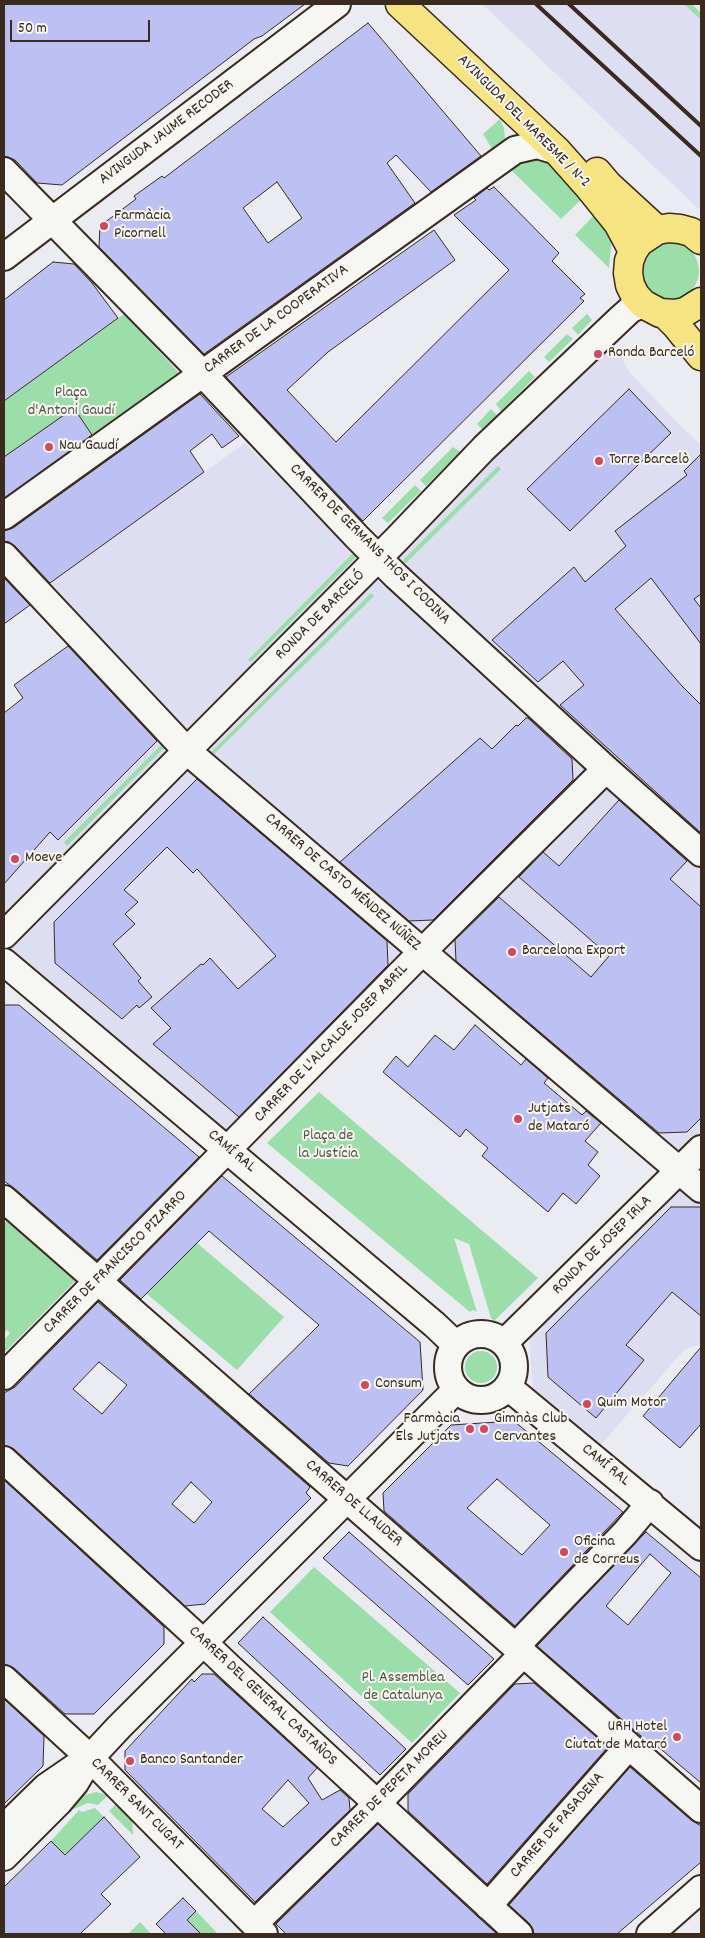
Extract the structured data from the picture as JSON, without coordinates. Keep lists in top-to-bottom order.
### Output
{
  "streets": {
    "main road": ["AVINGUDA DEL MARESME / N-2"],
    "street": [
      "AVINGUDA JAUME RECODER",
      "CARRER DE LA COOPERATIVA",
      "CARRER DE GERMANS THOS I CODINA",
      "RONDA DE BARCELÓ",
      "CARRER DE CASTO MÉNDEZ NÚÑEZ",
      "CARRER DE L'ALCALDE JOSEP ABRIL",
      "CAMÍ RAL",
      "RONDA DE JOSEP IRLA",
      "CARRER DE FRANCISCO PIZARRO",
      "CARRER DE LLAUDER",
      "CARRER DEL GENERAL CASTAÑOS",
      "CARRER DE PEPETA MOREU",
      "CARRER SANT CUGAT",
      "CARRER DE PASADENA"
    ]
  },
  "crossings": [
    ["AVINGUDA DEL MARESME / N-2", "CARRER DE LA COOPERATIVA"],
    ["AVINGUDA JAUME RECODER", "CARRER DE GERMANS THOS I CODINA"],
    ["CARRER DE LA COOPERATIVA", "CARRER DE GERMANS THOS I CODINA"],
    ["CARRER DE GERMANS THOS I CODINA", "RONDA DE BARCELÓ"],
    ["CARRER DE GERMANS THOS I CODINA", "CARRER DE L'ALCALDE JOSEP ABRIL"],
    ["RONDA DE BARCELÓ", "CARRER DE CASTO MÉNDEZ NÚÑEZ"],
    ["CARRER DE CASTO MÉNDEZ NÚÑEZ", "CARRER DE L'ALCALDE JOSEP ABRIL"],
    ["CARRER DE CASTO MÉNDEZ NÚÑEZ", "RONDA DE JOSEP IRLA"],
    ["CARRER DE L'ALCALDE JOSEP ABRIL", "CAMÍ RAL"],
    ["CARRER DE L'ALCALDE JOSEP ABRIL", "CARRER DE FRANCISCO PIZARRO"],
    ["CAMÍ RAL", "RONDA DE JOSEP IRLA"],
    ["CAMÍ RAL", "CARRER DE FRANCISCO PIZARRO"],
    ["CAMÍ RAL", "CARRER DE PEPETA MOREU"],
    ["CARRER DE FRANCISCO PIZARRO", "CARRER DE LLAUDER"],
    ["CARRER DE LLAUDER", "CARRER DE PEPETA MOREU"],
    ["CARRER DE LLAUDER", "CARRER DE PASADENA"],
    ["CARRER DEL GENERAL CASTAÑOS", "CARRER DE PEPETA MOREU"],
    ["CARRER DEL GENERAL CASTAÑOS", "CARRER DE PASADENA"],
    ["CARRER DE PEPETA MOREU", "CARRER SANT CUGAT"]
  ],
  "parks": ["Plaça d'Antoni Gaudí", "Plaça de la Justícia", "Pl. Assemblea de Catalunya"],
  "places": [
    "Farmàcia Picornell",
    "Ronda Barceló",
    "Nau Gaudí",
    "Torre Barcelò",
    "Moeve",
    "Barcelona Export",
    "Jutjats de Mataró",
    "Consum",
    "Quim Motor",
    "Farmàcia Els Jutjats",
    "Gimnàs Club Cervantes",
    "Oficina de Correus",
    "URH Hotel Ciutat de Mataró",
    "Banco Santander"
  ],
  "scale_bar": "50 m"
}
